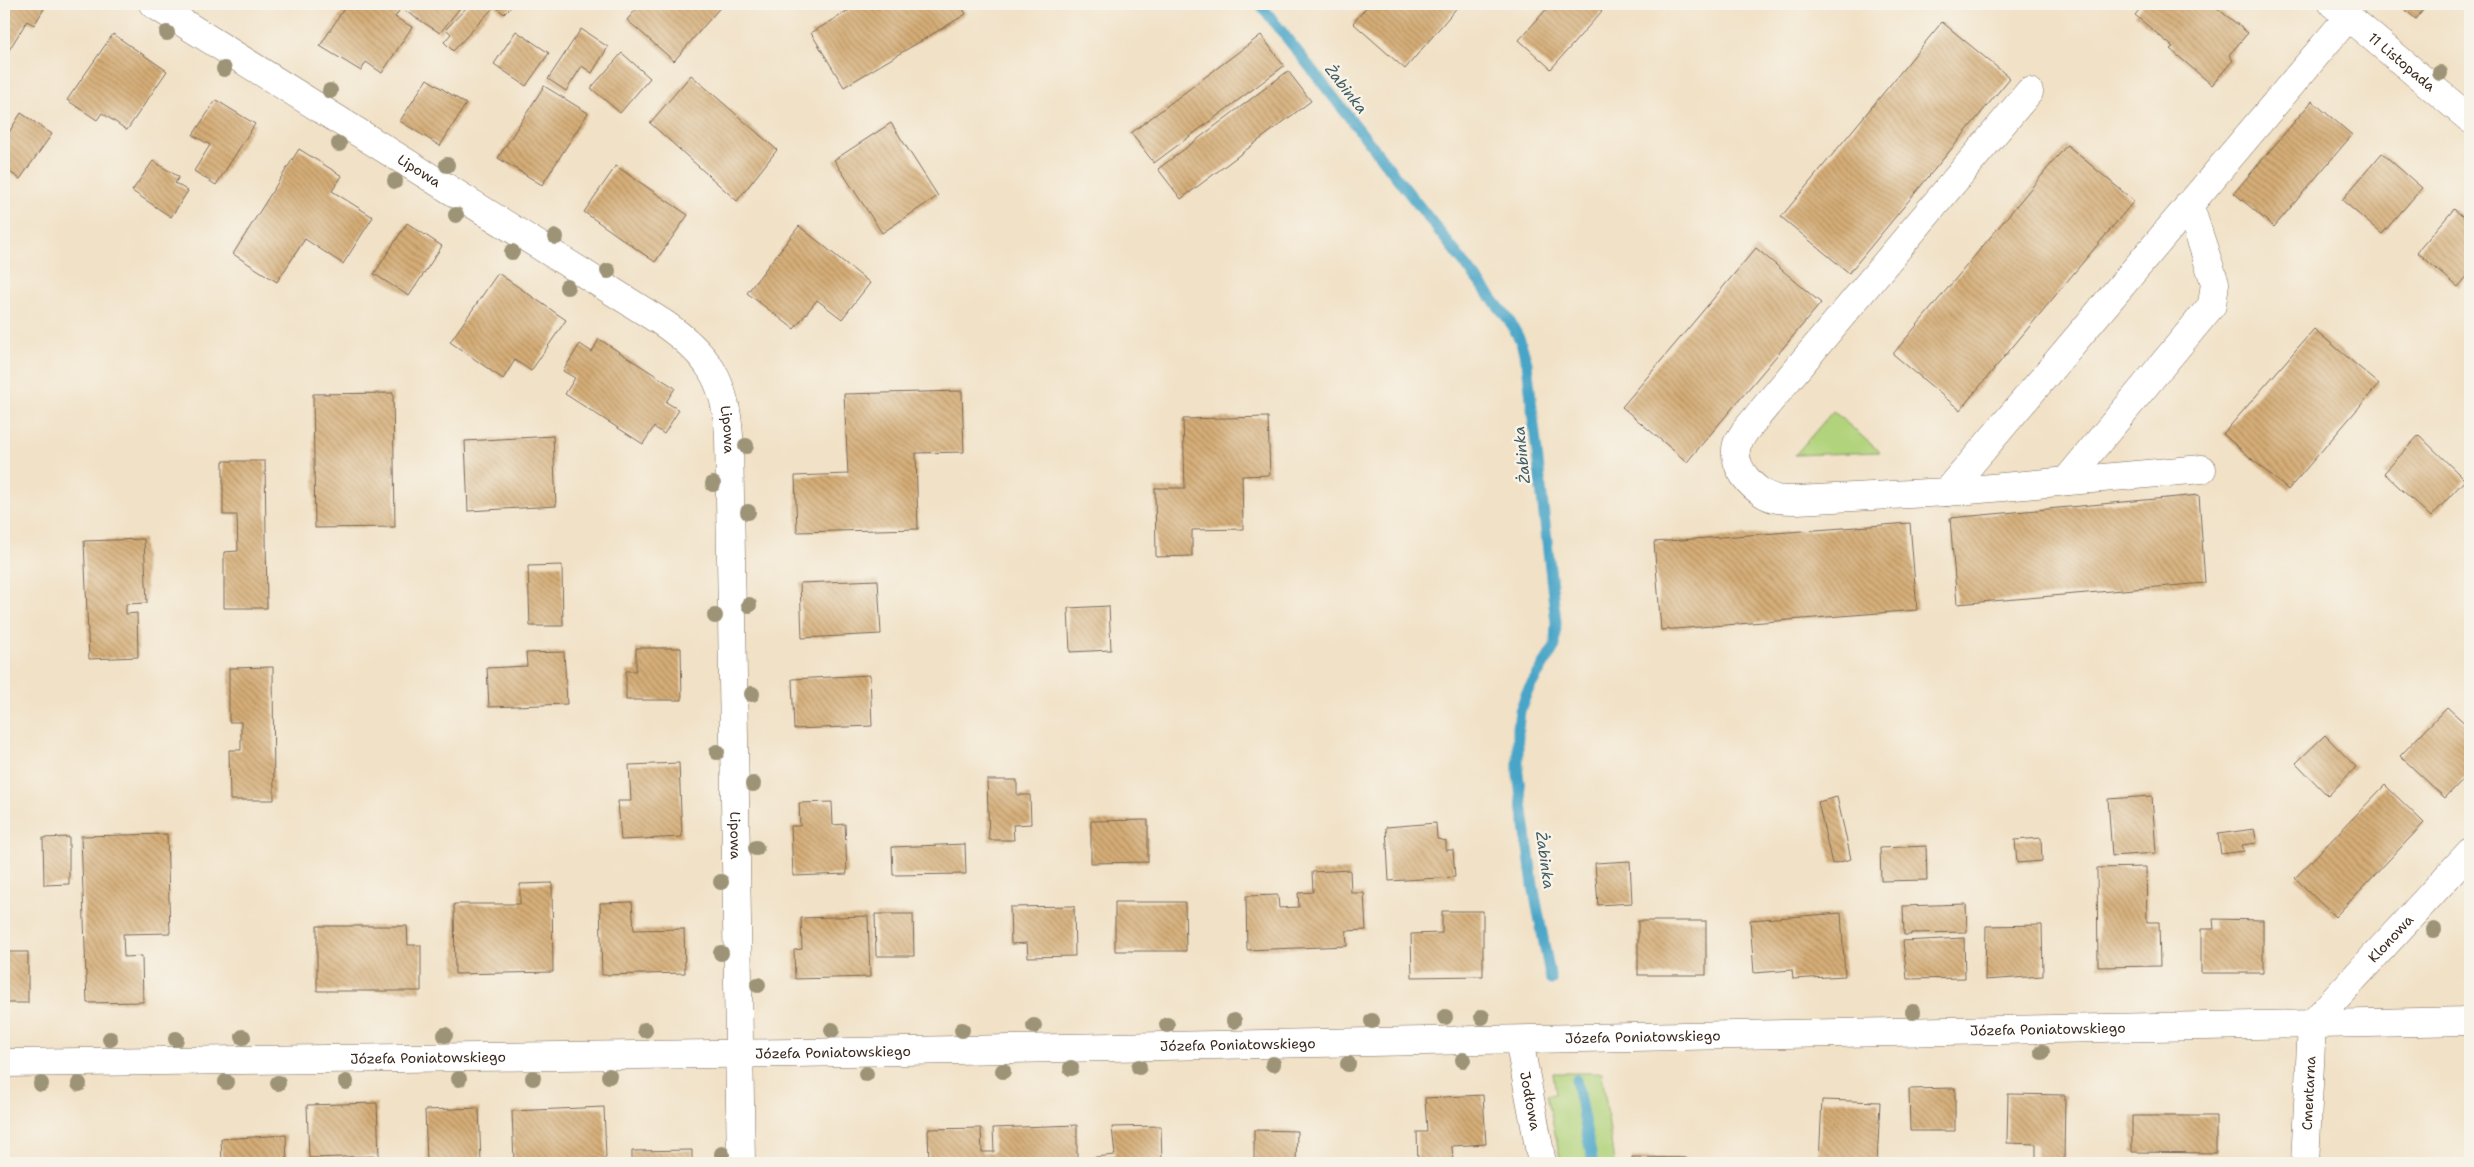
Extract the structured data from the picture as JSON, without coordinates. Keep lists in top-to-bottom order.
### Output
{
  "streets": {
    "street": [
      "11 Listopada",
      "Lipowa",
      "Klonowa",
      "Józefa Poniatowskiego",
      "Cmentarna",
      "Jodłowa"
    ]
  },
  "crossings": [
    ["Lipowa", "Józefa Poniatowskiego"],
    ["Klonowa", "Józefa Poniatowskiego"],
    ["Klonowa", "Cmentarna"],
    ["Józefa Poniatowskiego", "Cmentarna"],
    ["Józefa Poniatowskiego", "Jodłowa"]
  ],
  "water": ["Żabinka"]
}
